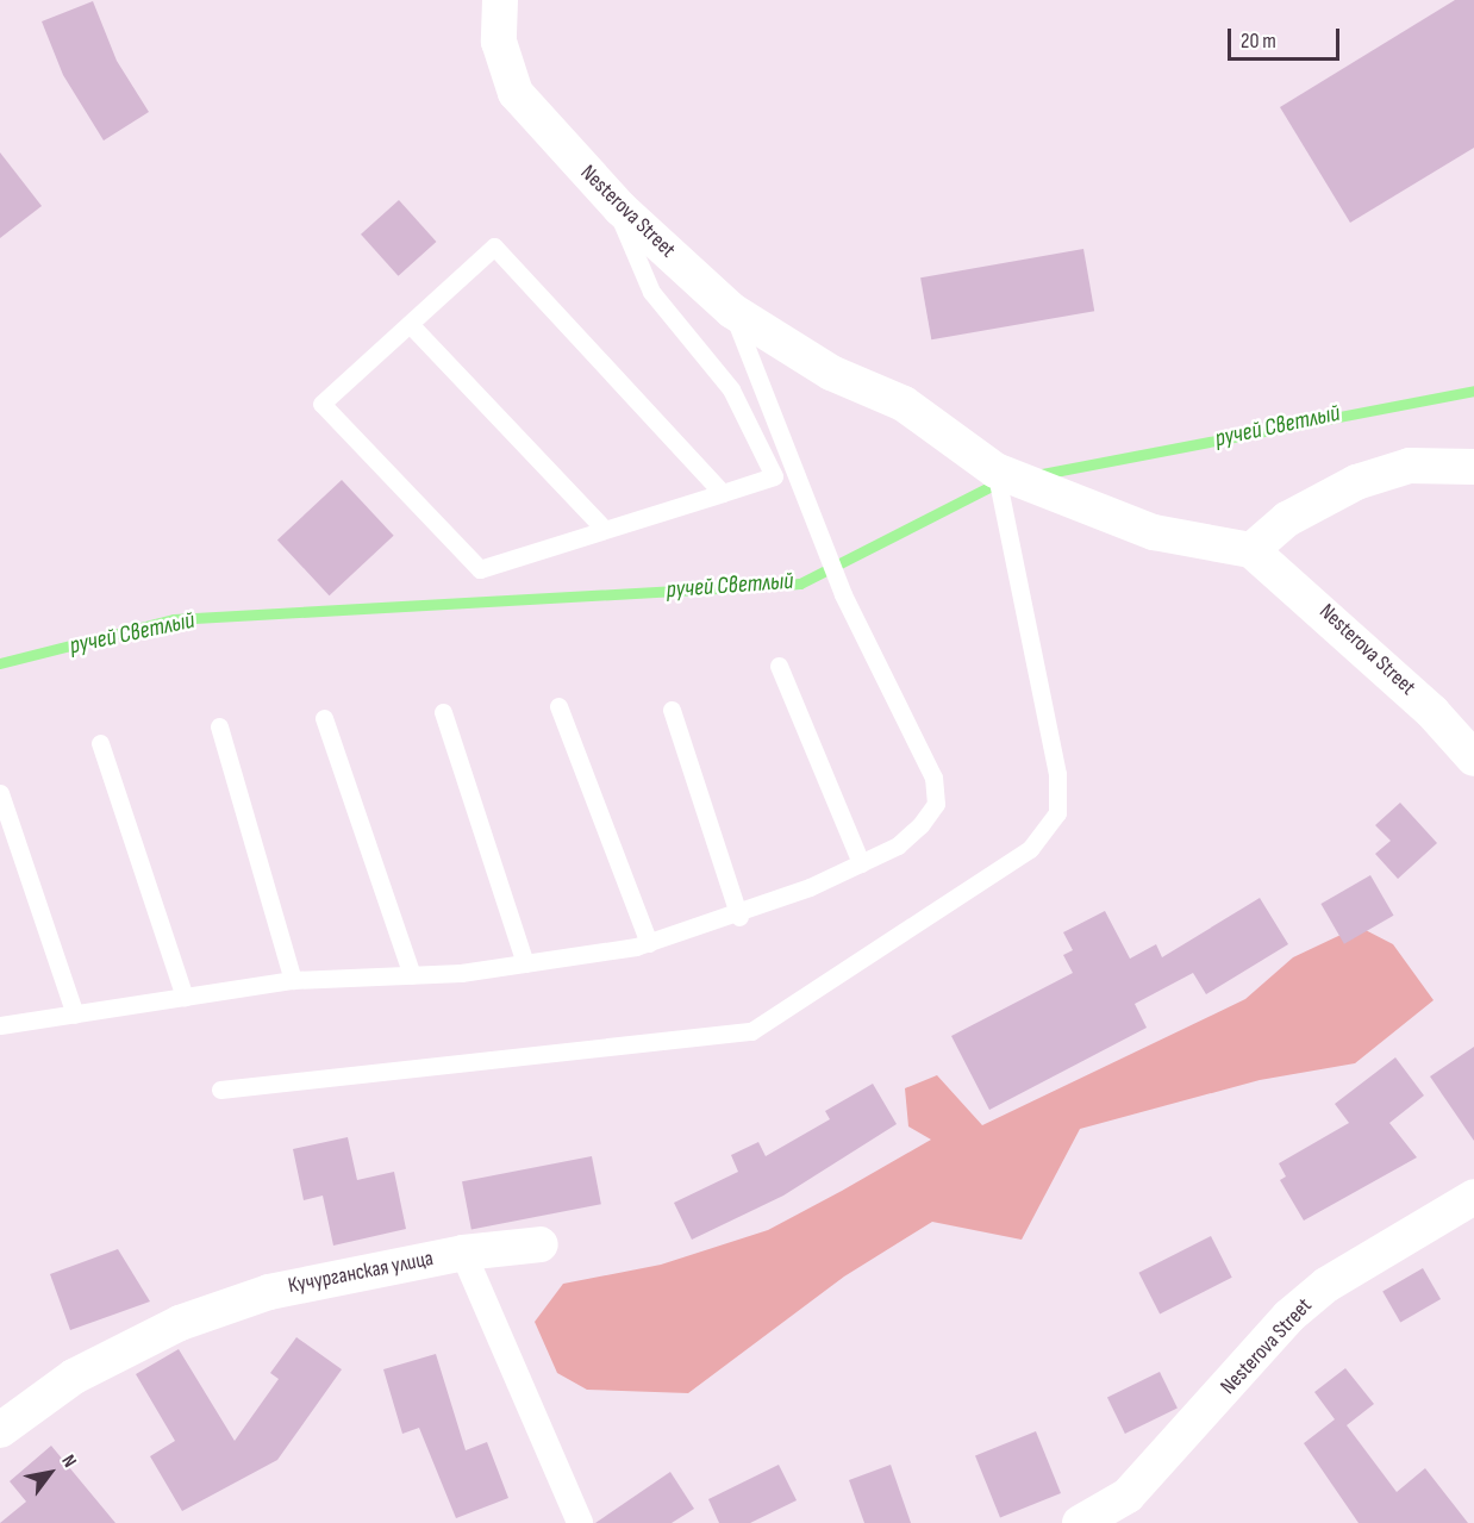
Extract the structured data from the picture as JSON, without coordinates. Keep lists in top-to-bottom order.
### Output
{
  "streets": {
    "street": ["Nesterova Street", "Кучурганская улица"]
  },
  "water": ["ручей Светлый"],
  "scale_bar": "20 m",
  "north": "top right"
}
